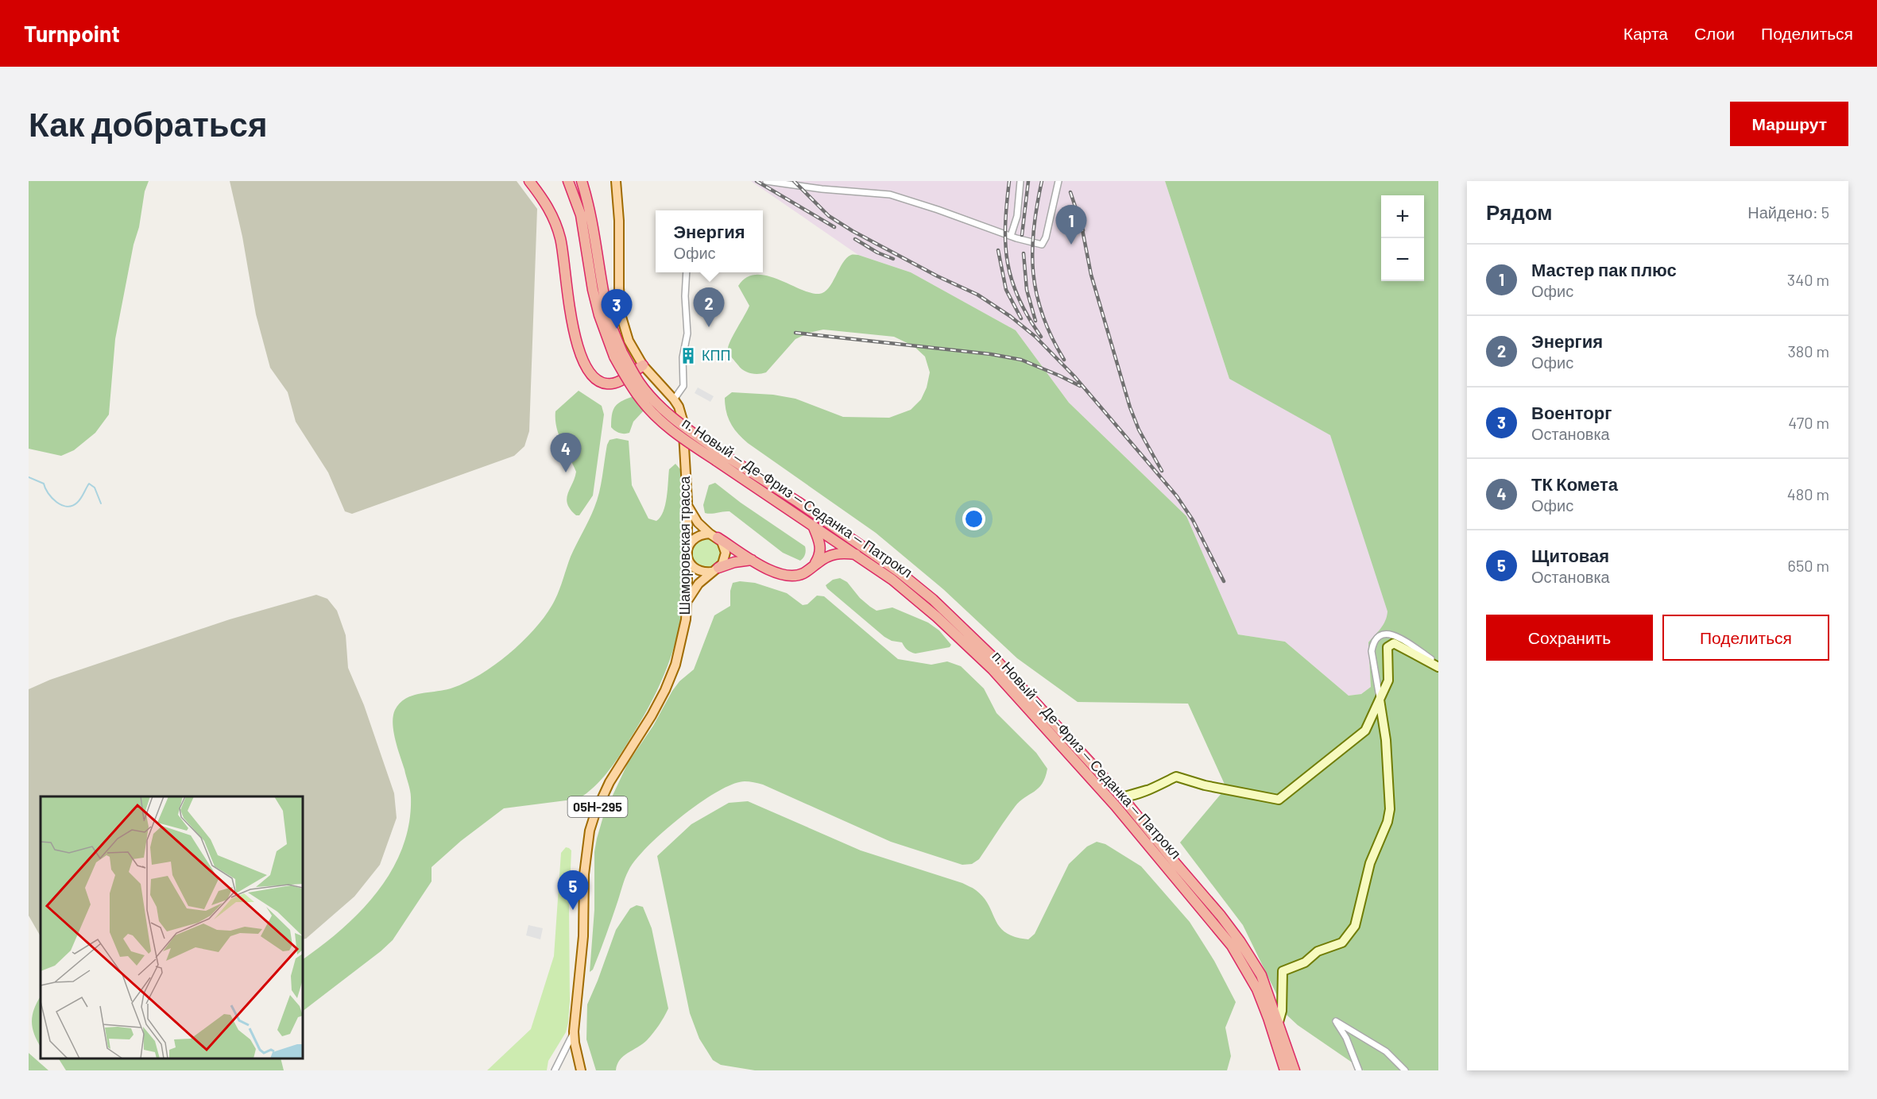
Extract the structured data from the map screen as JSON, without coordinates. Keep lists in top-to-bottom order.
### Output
{
  "streets": {
    "highway": ["п. Новый — Де-Фриз — Седанка — Патрокл", "05Н-295"],
    "main road": ["Шаморовская трасса"]
  },
  "crossings": [
    ["Шаморовская трасса", "05Н-295"]
  ],
  "places": {
    "building": ["КПП"]
  },
  "page": {
    "header": "Turnpoint",
    "nav": ["Карта", "Слои", "Поделиться"],
    "buttons": [
      "Маршрут",
      ["Сохранить", "Поделиться"]
    ],
    "title": "Как добраться",
    "heading": ["Рядом", "Найдено: 5"],
    "map_buttons": ["+", "−"],
    "pins": [
      "1",
      "2",
      "3",
      "4",
      "5"
    ],
    "popup": ["Энергия", "Офис"],
    "list": [
      {
        "mark": "1",
        "name": "Мастер пак плюс",
        "note": "Офис",
        "value": "340 m"
      },
      {
        "mark": "2",
        "name": "Энергия",
        "note": "Офис",
        "value": "380 m"
      },
      {
        "mark": "3",
        "name": "Военторг",
        "note": "Остановка",
        "value": "470 m"
      },
      {
        "mark": "4",
        "name": "ТК Комета",
        "note": "Офис",
        "value": "480 m"
      },
      {
        "mark": "5",
        "name": "Щитовая",
        "note": "Остановка",
        "value": "650 m"
      }
    ]
  }
}
